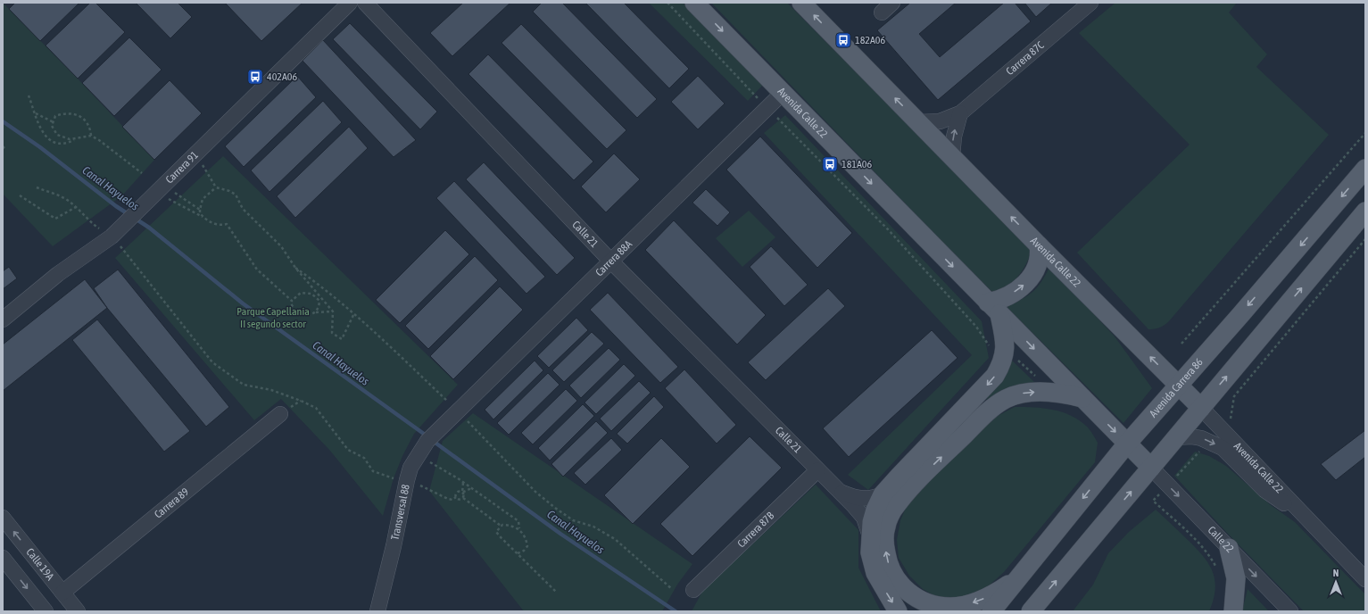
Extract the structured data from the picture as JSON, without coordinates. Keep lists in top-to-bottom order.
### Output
{
  "streets": {
    "main road": ["Avenida Calle 22", "Avenida Carrera 86"],
    "street": [
      "Carrera 87C",
      "Carrera 91",
      "Calle 21",
      "Carrera 88A",
      "Carrera 89",
      "Transversal 88",
      "Carrera 87B",
      "Calle 22",
      "Calle 19A"
    ]
  },
  "crossings": [
    ["Carrera 87C", "Avenida Calle 22"],
    ["Avenida Calle 22", "Carrera 88A"],
    ["Avenida Calle 22", "Avenida Carrera 86"],
    ["Avenida Calle 22", "Calle 22"],
    ["Calle 21", "Carrera 88A"],
    ["Calle 21", "Carrera 87B"],
    ["Carrera 88A", "Transversal 88"],
    ["Carrera 89", "Calle 19A"]
  ],
  "one_way": ["Calle 22"],
  "water": ["Canal Hayuelos"],
  "parks": ["Parque Capellania II segundo sector"],
  "places": {
    "bus stop": ["182A06", "402A06", "181A06"]
  },
  "north": "top"
}
